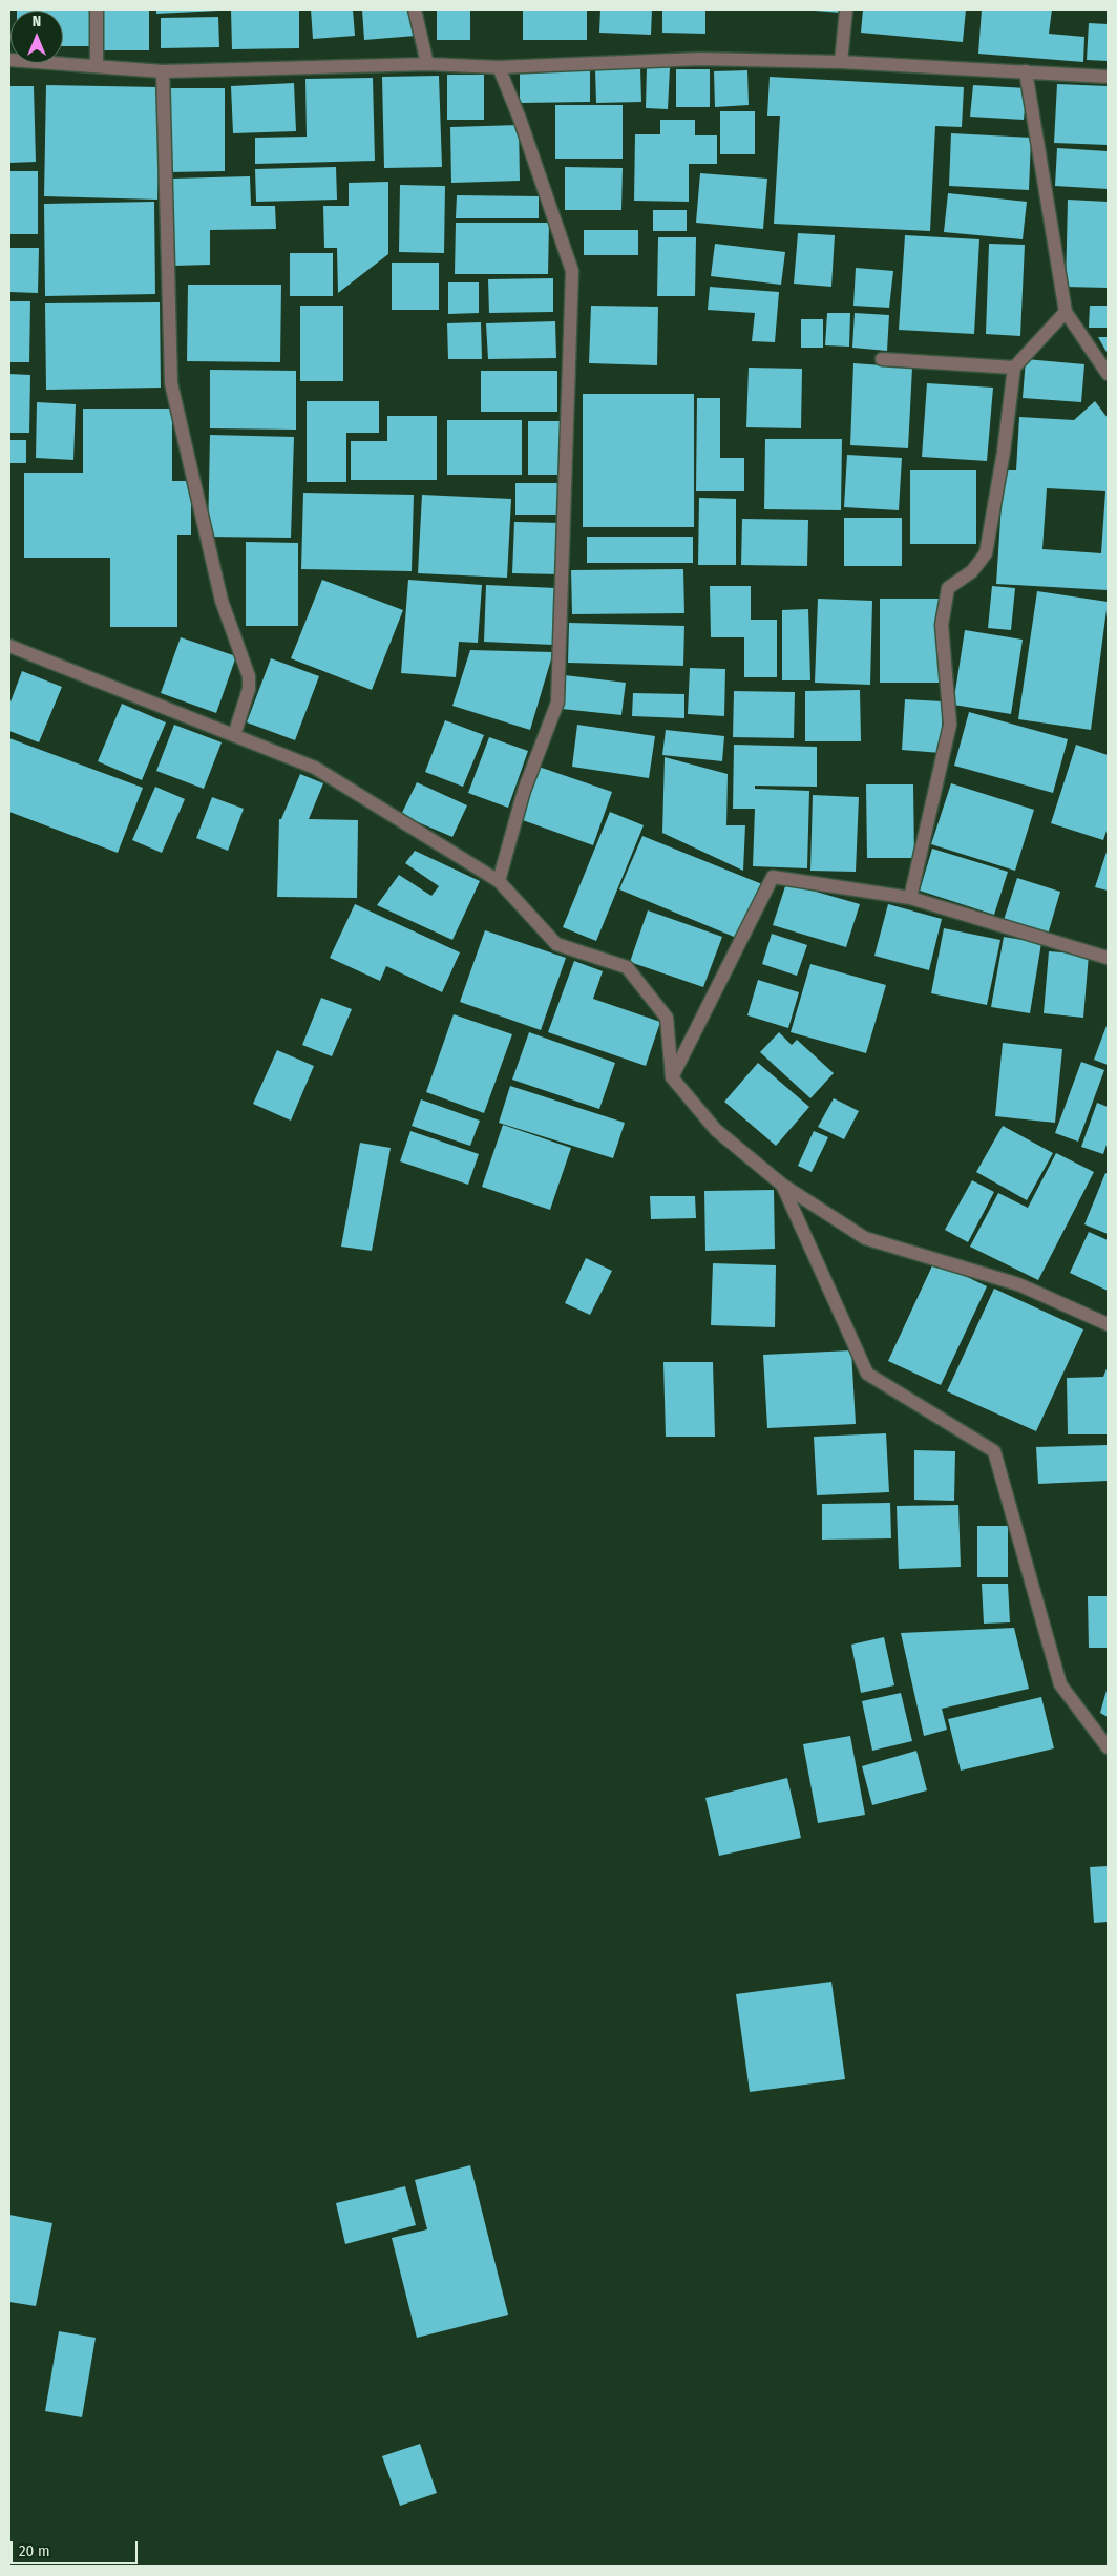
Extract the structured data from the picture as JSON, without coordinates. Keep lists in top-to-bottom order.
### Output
{
  "scale_bar": "20 m",
  "north": "top"
}
